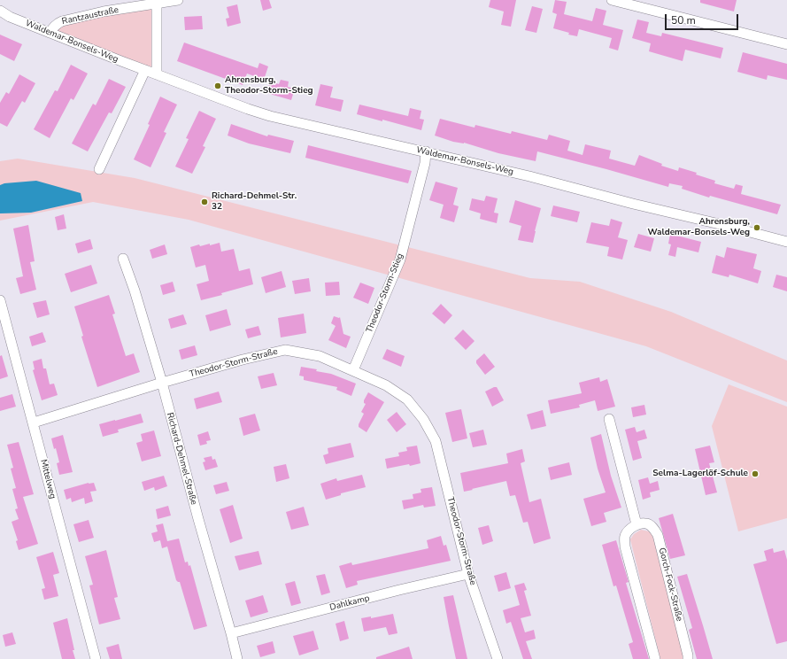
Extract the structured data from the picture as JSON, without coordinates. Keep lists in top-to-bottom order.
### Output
{
  "streets": {
    "street": [
      "Rantzaustraße",
      "Waldemar-Bonsels-Weg",
      "Theodor-Storm-Stieg",
      "Theodor-Storm-Straße",
      "Richard-Dehmel-Straße",
      "Mittelweg",
      "Gorch-Fock-Straße",
      "Dahlkamp"
    ]
  },
  "crossings": [
    ["Rantzaustraße", "Waldemar-Bonsels-Weg"],
    ["Waldemar-Bonsels-Weg", "Theodor-Storm-Stieg"],
    ["Theodor-Storm-Stieg", "Theodor-Storm-Straße"],
    ["Theodor-Storm-Straße", "Richard-Dehmel-Straße"],
    ["Theodor-Storm-Straße", "Mittelweg"],
    ["Theodor-Storm-Straße", "Dahlkamp"],
    ["Richard-Dehmel-Straße", "Dahlkamp"]
  ],
  "places": [
    "Ahrensburg, Theodor-Storm-Stieg",
    "Richard-Dehmel-Str. 32",
    "Ahrensburg, Waldemar-Bonsels-Weg",
    "Selma-Lagerlöf-Schule"
  ],
  "scale_bar": "50 m"
}
